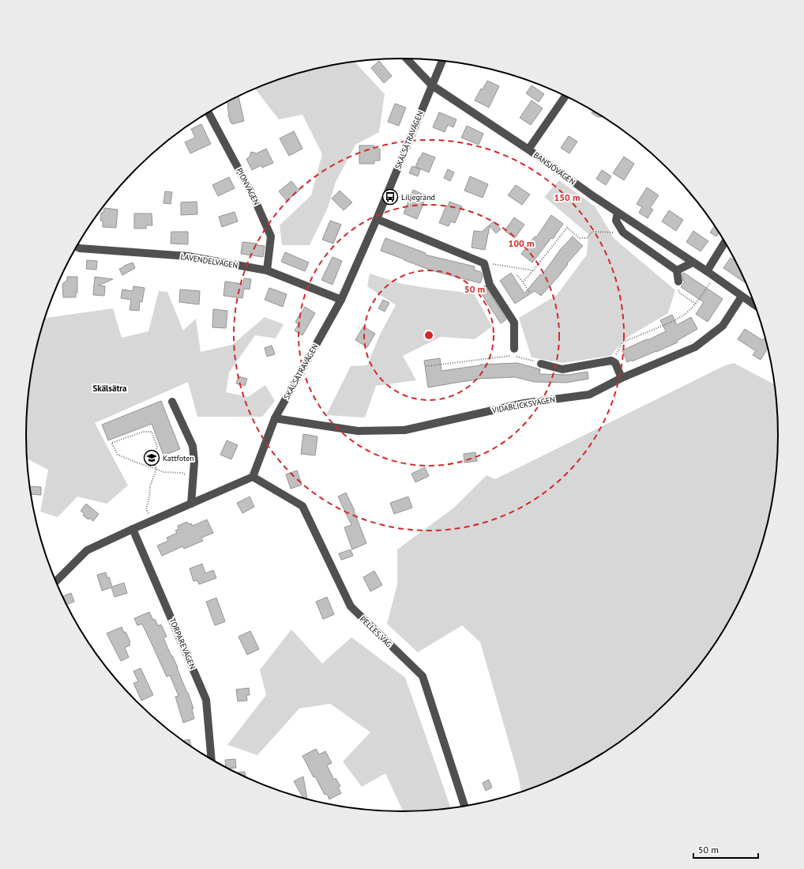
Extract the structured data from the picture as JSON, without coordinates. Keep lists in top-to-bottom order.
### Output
{
  "streets": {
    "street": [
      "SKÄLSÄTRAVÄGEN",
      "BANSJÖVÄGEN",
      "PIONVÄGEN",
      "LAVENDELVÄGEN",
      "VIDABLICKSVÄGEN",
      "PELLES VÄG",
      "TORPAREVÄGEN"
    ]
  },
  "crossings": [
    ["SKÄLSÄTRAVÄGEN", "BANSJÖVÄGEN"],
    ["SKÄLSÄTRAVÄGEN", "LAVENDELVÄGEN"],
    ["SKÄLSÄTRAVÄGEN", "VIDABLICKSVÄGEN"],
    ["SKÄLSÄTRAVÄGEN", "PELLES VÄG"],
    ["BANSJÖVÄGEN", "VIDABLICKSVÄGEN"],
    ["PIONVÄGEN", "LAVENDELVÄGEN"]
  ],
  "districts": ["Skälsätra"],
  "places": {
    "bus stop": ["Liljegränd"],
    "school or university": ["Kattfoten"]
  },
  "scale_bar": "50 m",
  "rings": ["150 m", "100 m", "50 m"]
}
